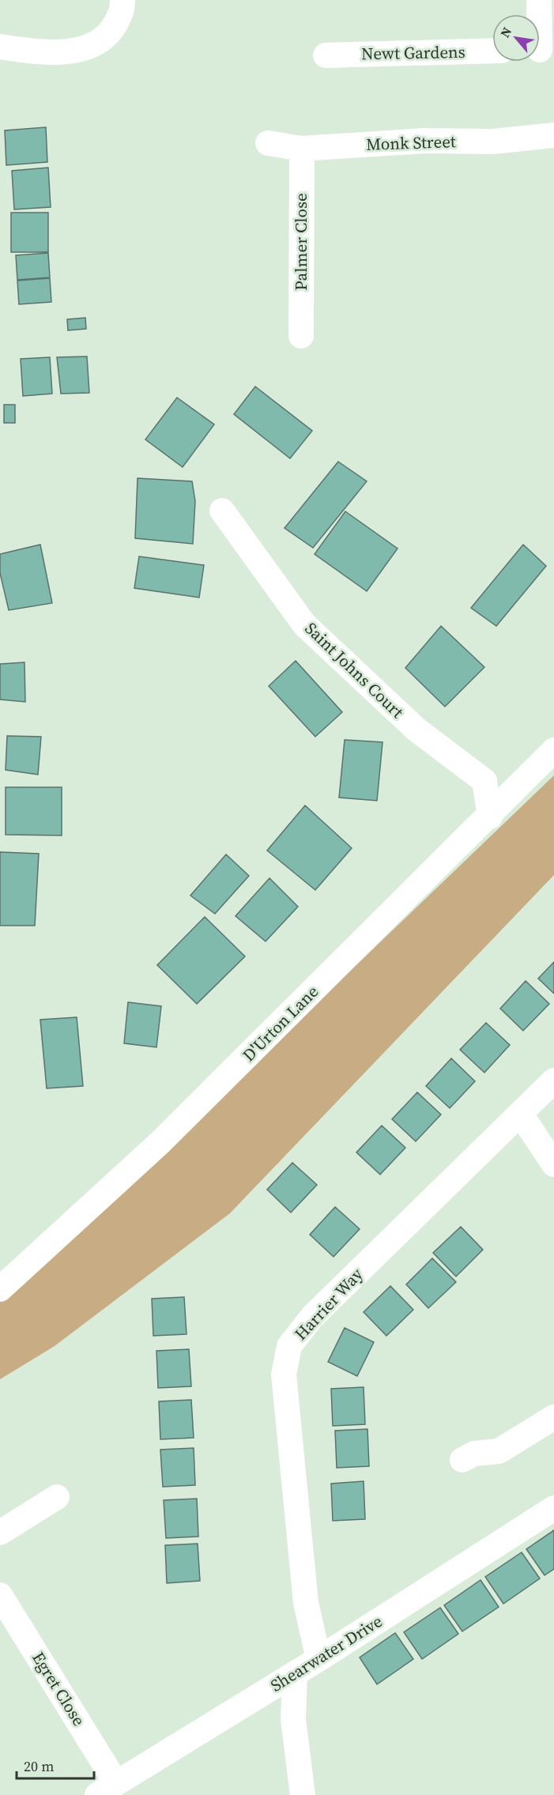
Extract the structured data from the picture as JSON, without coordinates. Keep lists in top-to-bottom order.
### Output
{
  "streets": {
    "street": [
      "Newt Gardens",
      "Monk Street",
      "Palmer Close",
      "Saint Johns Court",
      "D'Urton Lane",
      "Harrier Way",
      "Shearwater Drive",
      "Egret Close"
    ]
  },
  "crossings": [
    ["Monk Street", "Palmer Close"],
    ["Saint Johns Court", "D'Urton Lane"],
    ["Harrier Way", "Shearwater Drive"],
    ["Shearwater Drive", "Egret Close"]
  ],
  "scale_bar": "20 m",
  "north": "top left"
}
